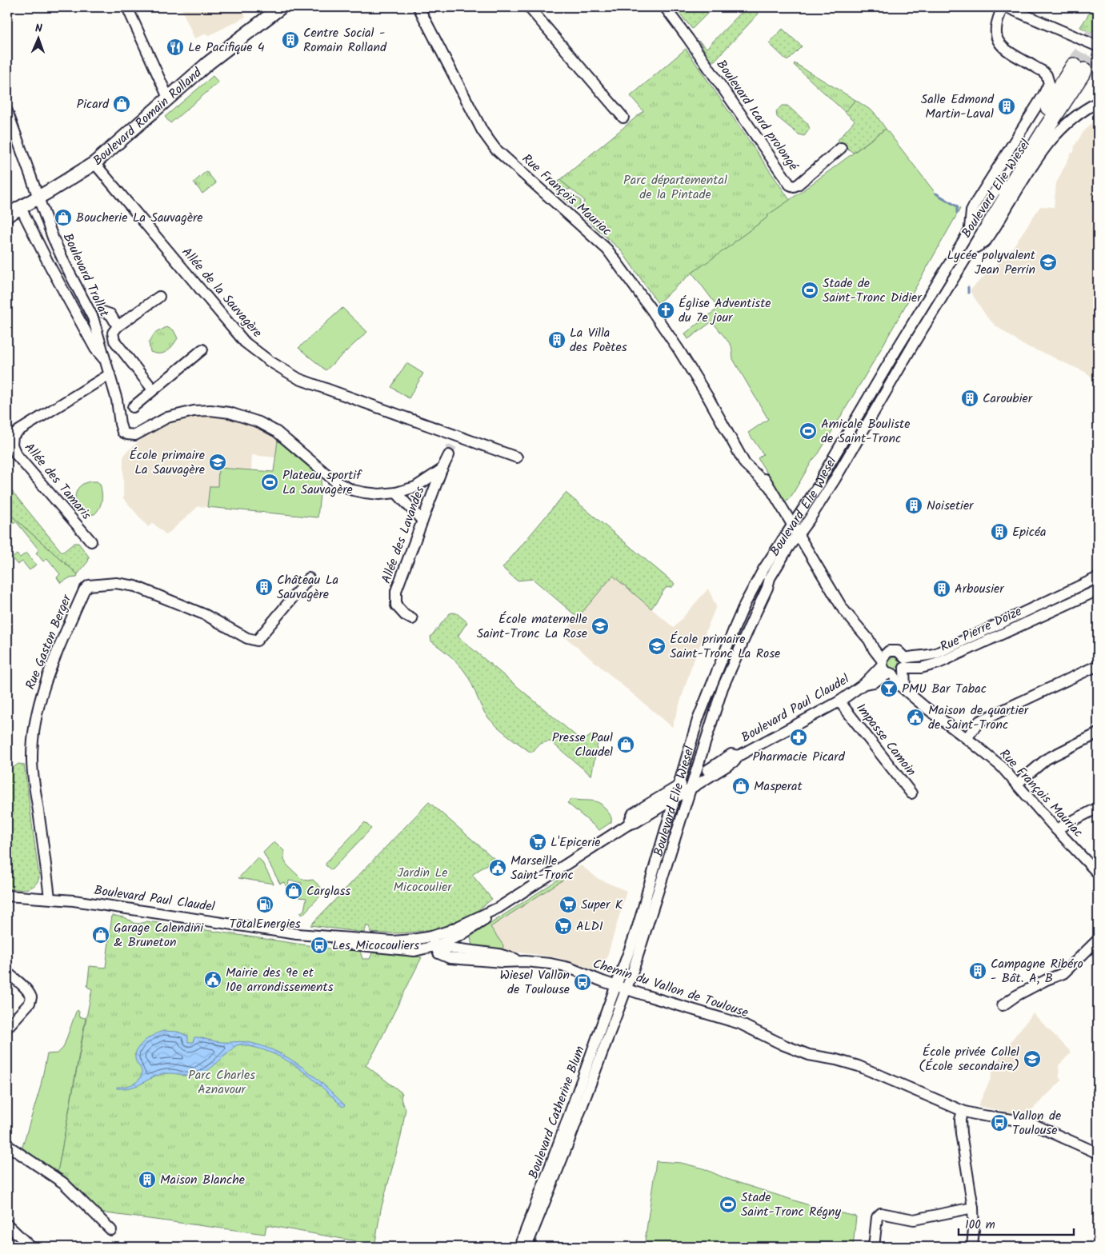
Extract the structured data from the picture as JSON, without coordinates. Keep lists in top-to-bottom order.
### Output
{
  "streets": {
    "highway": ["Boulevard Elie Wiesel"],
    "main road": ["Boulevard Romain Rolland"],
    "street": [
      "Boulevard Icard prolongé",
      "Rue François Mauriac",
      "Boulevard Trollat",
      "Allée de la Sauvagère",
      "Allée des Tamaris",
      "Allée des Lavandes",
      "Rue Pierre Doize",
      "Rue Gaston Berger",
      "Boulevard Paul Claudel",
      "Impasse Camoin",
      "Chemin du Vallon de Toulouse",
      "Boulevard Catherine Blum"
    ]
  },
  "crossings": [
    ["Boulevard Romain Rolland", "Boulevard Trollat"],
    ["Boulevard Romain Rolland", "Allée de la Sauvagère"],
    ["Boulevard Elie Wiesel", "Rue François Mauriac"],
    ["Boulevard Elie Wiesel", "Boulevard Paul Claudel"],
    ["Boulevard Elie Wiesel", "Chemin du Vallon de Toulouse"],
    ["Boulevard Elie Wiesel", "Boulevard Catherine Blum"],
    ["Rue François Mauriac", "Rue Pierre Doize"],
    ["Rue François Mauriac", "Boulevard Paul Claudel"],
    ["Boulevard Trollat", "Allée des Tamaris"],
    ["Boulevard Trollat", "Allée des Lavandes"],
    ["Rue Pierre Doize", "Boulevard Paul Claudel"],
    ["Rue Gaston Berger", "Boulevard Paul Claudel"],
    ["Boulevard Paul Claudel", "Impasse Camoin"],
    ["Boulevard Paul Claudel", "Chemin du Vallon de Toulouse"],
    ["Chemin du Vallon de Toulouse", "Boulevard Catherine Blum"]
  ],
  "parks": ["Parc départemental de la Pintade", "Jardin Le Micocoulier", "Parc Charles Aznavour"],
  "places": {
    "building": [
      "Centre Social - Romain Rolland",
      "Salle Edmond Martin-Laval",
      "La Villa des Poètes",
      "Caroubier",
      "Noisetier",
      "Epicéa",
      "Château La Sauvagère",
      "Arbousier",
      "Campagne Ribéro - Bât. A, B",
      "Maison Blanche"
    ],
    "restaurant": ["Le Pacifique 4"],
    "shop": [
      "Picard",
      "Boucherie La Sauvagère",
      "Presse Paul Claudel",
      "Masperat",
      "Carglass",
      "Garage Calendini & Bruneton"
    ],
    "school or university": [
      "Lycée polyvalent Jean Perrin",
      "École primaire La Sauvagère",
      "École maternelle Saint-Tronc La Rose",
      "École primaire Saint-Tronc La Rose",
      "École privée Collel (École secondaire)"
    ],
    "sports": [
      "Stade de Saint-Tronc Didier",
      "Amicale Bouliste de Saint-Tronc",
      "Plateau sportif La Sauvagère",
      "Stade Saint-Tronc Régny"
    ],
    "church": ["Église Adventiste du 7e jour"],
    "bar": ["PMU Bar Tabac"],
    "public building": ["Maison de quartier de Saint-Tronc", "Marseille Saint-Tronc", "Mairie des 9e et 10e arrondissements"],
    "pharmacy": ["Pharmacie Picard"],
    "supermarket": ["L'Epicerie", "Super K", "ALDI"],
    "fuel station": ["TotalEnergies"],
    "bus stop": ["Les Micocouliers", "Wiesel Vallon de Toulouse", "Vallon de Toulouse"]
  },
  "scale_bar": "100 m",
  "north": "top"
}
